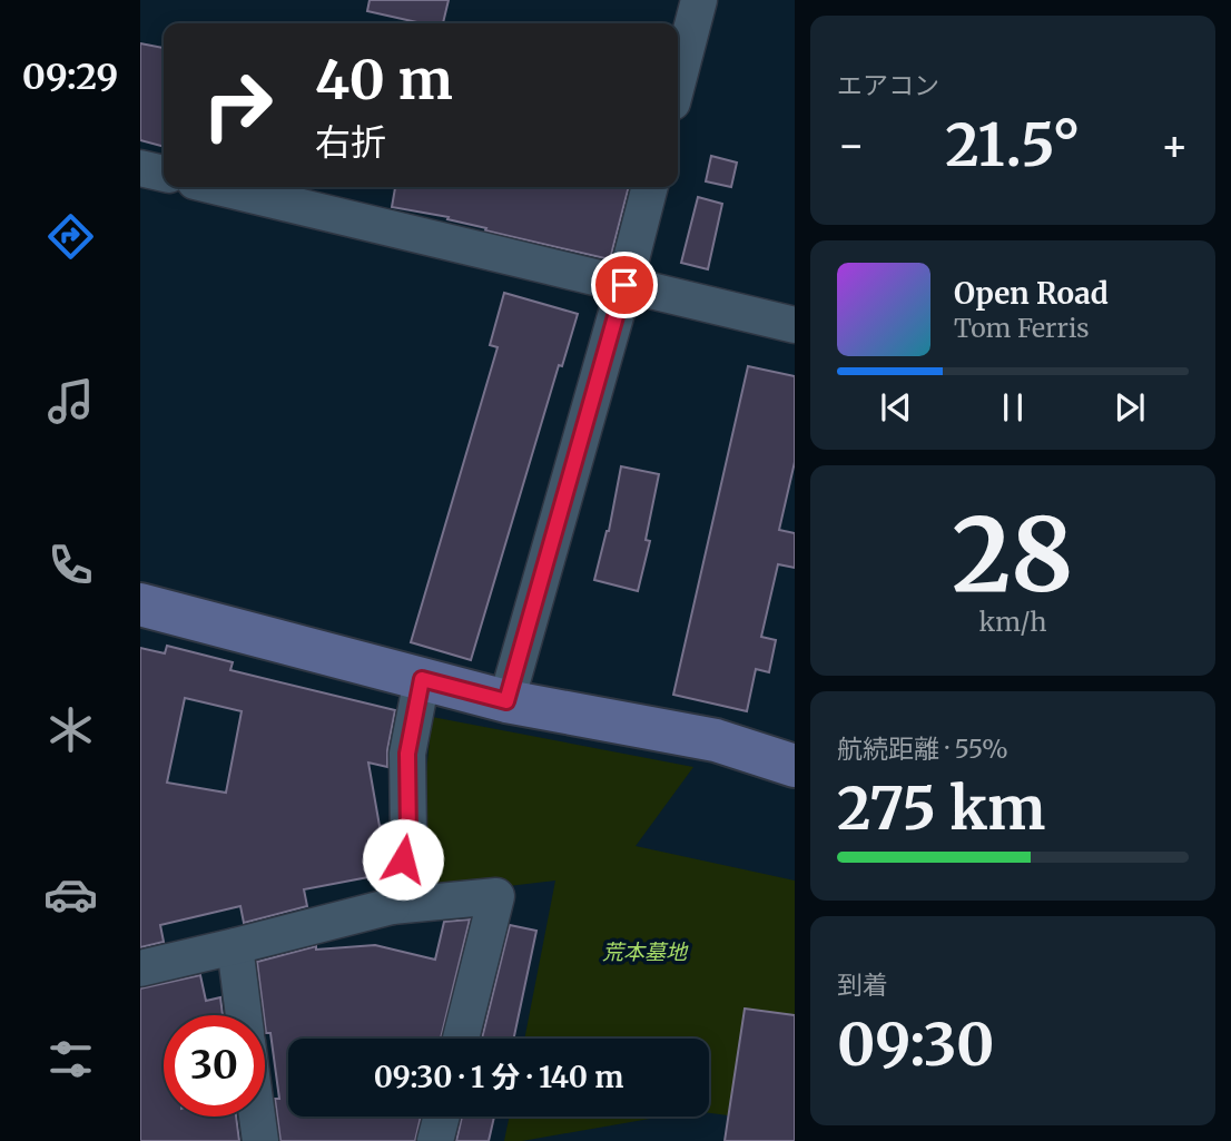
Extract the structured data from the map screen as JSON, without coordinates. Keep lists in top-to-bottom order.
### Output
{
  "parks": ["荒本墓地"],
  "page": {
    "tabs": "09:29",
    "tile": [
      "エアコン",
      ["28", "km/h"],
      ["航続距離 · 55%", "275 km"],
      ["到着", "09:30"]
    ],
    "turn": ["40 m", "右折"],
    "heat": ["−", "21.5°", "+"],
    "song": ["Open Road", "Tom Ferris"],
    "limit": "30",
    "trip": "09:30 · 1 分 · 140 m"
  }
}
